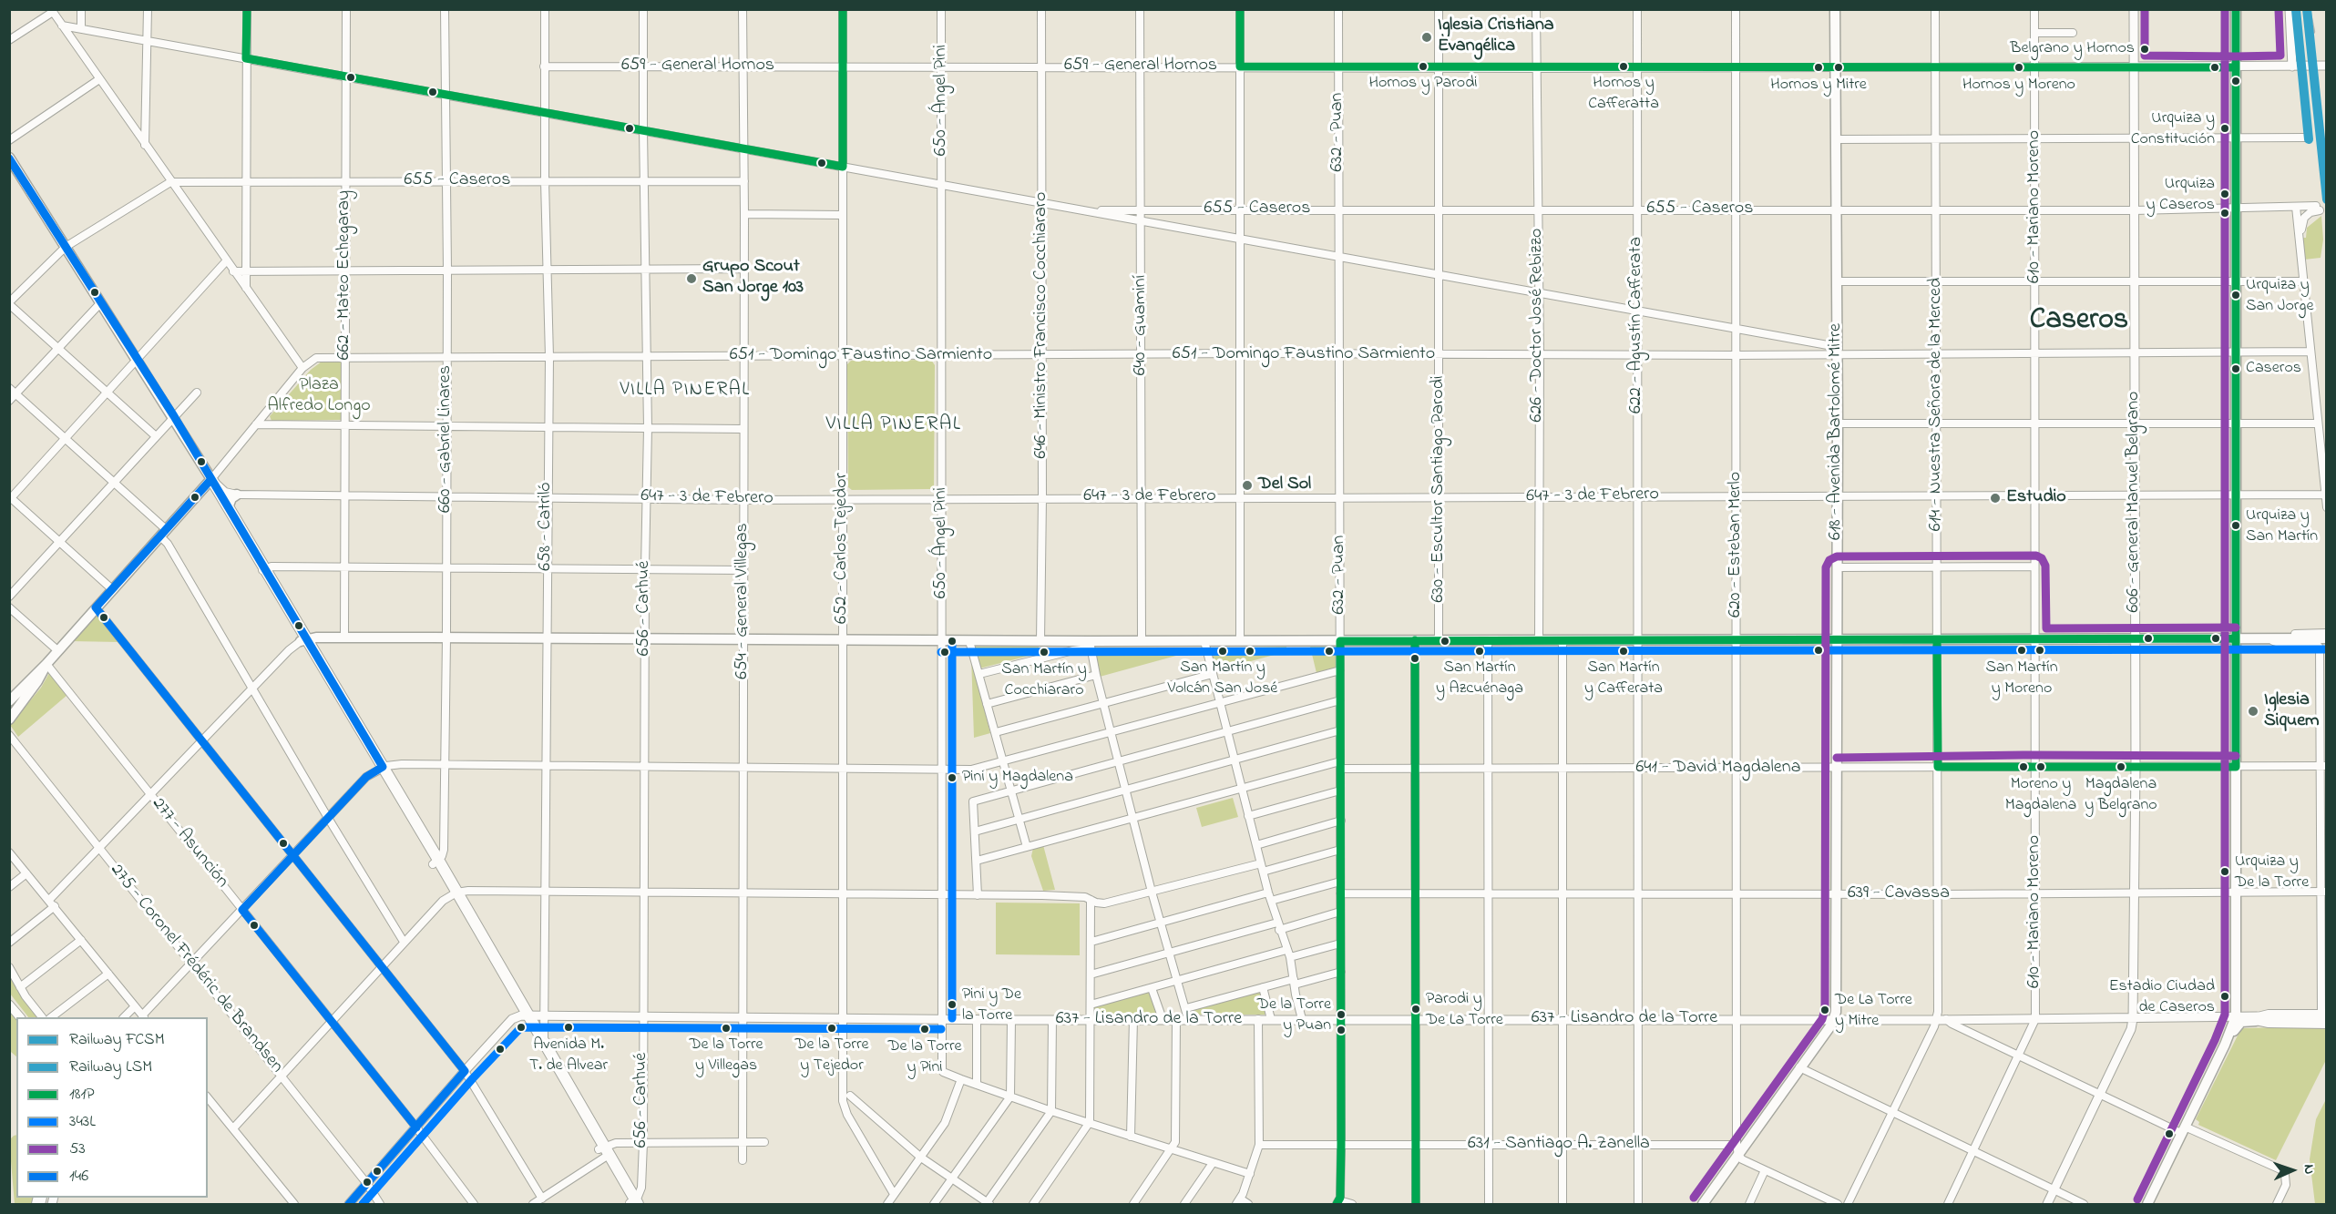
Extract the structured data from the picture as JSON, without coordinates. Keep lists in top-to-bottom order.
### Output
{
  "streets": {
    "main road": ["618 - Avenida Bartolomé Mitre"],
    "street": [
      "659 - General Hornos",
      "650 - Ángel Pini",
      "632 - Puan",
      "655 - Caseros",
      "610 - Mariano Moreno",
      "662 - Mateo Echegaray",
      "646 - Ministro Francisco Cocchiararo",
      "640 - Guaminí",
      "626 - Doctor José Rebizzo",
      "622 - Agustín Cafferata",
      "651 - Domingo Faustino Sarmiento",
      "614 - Nuestra Señora de la Merced",
      "660 - Gabriel Linares",
      "630 - Escultor Santiago Parodi",
      "647 - 3 de Febrero",
      "606 - General Manuel Belgrano",
      "658 - Catriló",
      "620 - Esteban Merlo",
      "652 - Carlos Tejedor",
      "654 - General Villegas",
      "656 - Carhué",
      "641 - David Magdalena",
      "277 - Asunción",
      "639 - Cavassa",
      "275 - Coronel Frédéric de Brandsen",
      "637 - Lisandro de la Torre",
      "631 - Santiago A. Zanella"
    ]
  },
  "crossings": [
    ["659 - General Hornos", "650 - Ángel Pini"],
    ["659 - General Hornos", "632 - Puan"],
    ["659 - General Hornos", "610 - Mariano Moreno"],
    ["659 - General Hornos", "646 - Ministro Francisco Cocchiararo"],
    ["659 - General Hornos", "640 - Guaminí"],
    ["659 - General Hornos", "626 - Doctor José Rebizzo"],
    ["659 - General Hornos", "622 - Agustín Cafferata"],
    ["659 - General Hornos", "614 - Nuestra Señora de la Merced"],
    ["659 - General Hornos", "618 - Avenida Bartolomé Mitre"],
    ["659 - General Hornos", "630 - Escultor Santiago Parodi"],
    ["659 - General Hornos", "606 - General Manuel Belgrano"],
    ["659 - General Hornos", "658 - Catriló"],
    ["659 - General Hornos", "620 - Esteban Merlo"],
    ["659 - General Hornos", "652 - Carlos Tejedor"],
    ["659 - General Hornos", "654 - General Villegas"],
    ["659 - General Hornos", "656 - Carhué"],
    ["650 - Ángel Pini", "651 - Domingo Faustino Sarmiento"],
    ["650 - Ángel Pini", "647 - 3 de Febrero"],
    ["650 - Ángel Pini", "637 - Lisandro de la Torre"],
    ["632 - Puan", "655 - Caseros"],
    ["632 - Puan", "651 - Domingo Faustino Sarmiento"],
    ["632 - Puan", "647 - 3 de Febrero"],
    ["632 - Puan", "641 - David Magdalena"],
    ["632 - Puan", "639 - Cavassa"],
    ["632 - Puan", "637 - Lisandro de la Torre"],
    ["632 - Puan", "631 - Santiago A. Zanella"],
    ["655 - Caseros", "610 - Mariano Moreno"],
    ["655 - Caseros", "662 - Mateo Echegaray"],
    ["655 - Caseros", "640 - Guaminí"],
    ["655 - Caseros", "626 - Doctor José Rebizzo"],
    ["655 - Caseros", "622 - Agustín Cafferata"],
    ["655 - Caseros", "614 - Nuestra Señora de la Merced"],
    ["655 - Caseros", "618 - Avenida Bartolomé Mitre"],
    ["655 - Caseros", "660 - Gabriel Linares"],
    ["655 - Caseros", "630 - Escultor Santiago Parodi"],
    ["655 - Caseros", "606 - General Manuel Belgrano"],
    ["655 - Caseros", "658 - Catriló"],
    ["655 - Caseros", "620 - Esteban Merlo"],
    ["655 - Caseros", "654 - General Villegas"],
    ["655 - Caseros", "656 - Carhué"],
    ["610 - Mariano Moreno", "651 - Domingo Faustino Sarmiento"],
    ["610 - Mariano Moreno", "647 - 3 de Febrero"],
    ["610 - Mariano Moreno", "641 - David Magdalena"],
    ["610 - Mariano Moreno", "639 - Cavassa"],
    ["610 - Mariano Moreno", "637 - Lisandro de la Torre"],
    ["662 - Mateo Echegaray", "651 - Domingo Faustino Sarmiento"],
    ["662 - Mateo Echegaray", "647 - 3 de Febrero"],
    ["646 - Ministro Francisco Cocchiararo", "651 - Domingo Faustino Sarmiento"],
    ["646 - Ministro Francisco Cocchiararo", "647 - 3 de Febrero"],
    ["640 - Guaminí", "651 - Domingo Faustino Sarmiento"],
    ["640 - Guaminí", "647 - 3 de Febrero"],
    ["626 - Doctor José Rebizzo", "651 - Domingo Faustino Sarmiento"],
    ["626 - Doctor José Rebizzo", "647 - 3 de Febrero"],
    ["622 - Agustín Cafferata", "651 - Domingo Faustino Sarmiento"],
    ["622 - Agustín Cafferata", "647 - 3 de Febrero"],
    ["622 - Agustín Cafferata", "641 - David Magdalena"],
    ["622 - Agustín Cafferata", "639 - Cavassa"],
    ["622 - Agustín Cafferata", "637 - Lisandro de la Torre"],
    ["622 - Agustín Cafferata", "631 - Santiago A. Zanella"],
    ["651 - Domingo Faustino Sarmiento", "614 - Nuestra Señora de la Merced"],
    ["651 - Domingo Faustino Sarmiento", "618 - Avenida Bartolomé Mitre"],
    ["651 - Domingo Faustino Sarmiento", "660 - Gabriel Linares"],
    ["651 - Domingo Faustino Sarmiento", "630 - Escultor Santiago Parodi"],
    ["651 - Domingo Faustino Sarmiento", "606 - General Manuel Belgrano"],
    ["651 - Domingo Faustino Sarmiento", "658 - Catriló"],
    ["651 - Domingo Faustino Sarmiento", "620 - Esteban Merlo"],
    ["651 - Domingo Faustino Sarmiento", "652 - Carlos Tejedor"],
    ["651 - Domingo Faustino Sarmiento", "654 - General Villegas"],
    ["651 - Domingo Faustino Sarmiento", "656 - Carhué"],
    ["614 - Nuestra Señora de la Merced", "647 - 3 de Febrero"],
    ["614 - Nuestra Señora de la Merced", "641 - David Magdalena"],
    ["614 - Nuestra Señora de la Merced", "639 - Cavassa"],
    ["614 - Nuestra Señora de la Merced", "637 - Lisandro de la Torre"],
    ["618 - Avenida Bartolomé Mitre", "647 - 3 de Febrero"],
    ["618 - Avenida Bartolomé Mitre", "641 - David Magdalena"],
    ["618 - Avenida Bartolomé Mitre", "639 - Cavassa"],
    ["618 - Avenida Bartolomé Mitre", "637 - Lisandro de la Torre"],
    ["660 - Gabriel Linares", "647 - 3 de Febrero"],
    ["630 - Escultor Santiago Parodi", "647 - 3 de Febrero"],
    ["647 - 3 de Febrero", "606 - General Manuel Belgrano"],
    ["647 - 3 de Febrero", "658 - Catriló"],
    ["647 - 3 de Febrero", "620 - Esteban Merlo"],
    ["647 - 3 de Febrero", "652 - Carlos Tejedor"],
    ["647 - 3 de Febrero", "654 - General Villegas"],
    ["647 - 3 de Febrero", "656 - Carhué"],
    ["606 - General Manuel Belgrano", "641 - David Magdalena"],
    ["606 - General Manuel Belgrano", "639 - Cavassa"],
    ["606 - General Manuel Belgrano", "637 - Lisandro de la Torre"],
    ["658 - Catriló", "637 - Lisandro de la Torre"],
    ["620 - Esteban Merlo", "641 - David Magdalena"],
    ["620 - Esteban Merlo", "639 - Cavassa"],
    ["620 - Esteban Merlo", "637 - Lisandro de la Torre"],
    ["620 - Esteban Merlo", "631 - Santiago A. Zanella"],
    ["652 - Carlos Tejedor", "637 - Lisandro de la Torre"],
    ["654 - General Villegas", "637 - Lisandro de la Torre"],
    ["656 - Carhué", "637 - Lisandro de la Torre"]
  ],
  "districts": ["Caseros", "VILLA PINERAL", "VILLA PINERAL"],
  "parks": ["Plaza Alfredo Longo"],
  "places": [
    "Iglesia Cristiana Evangélica",
    "Belgrano y Hornos",
    "Hornos y Parodi",
    "Hornos y Cafferatta",
    "Hornos y Mitre",
    "Hornos y Moreno",
    "Urquiza y Constitución",
    "Urquiza y Caseros",
    "Grupo Scout San Jorge 103",
    "Urquiza y San Jorge",
    "Caseros",
    "Del Sol",
    "Estudio",
    "Urquiza y San Martín",
    "San Martín y Moreno",
    "San Martín y Volcán San José",
    "San Martín y Azcuénaga",
    "San Martín y Cafferata",
    "San Martín y Cocchiararo",
    "Iglesia Siquem",
    "Moreno y Magdalena",
    "Magdalena y Belgrano",
    "Pini y Magdalena",
    "Urquiza y De la Torre",
    "Estadio Ciudad de Caseros",
    "Pini y De la Torre",
    "Parodi y De La Torre",
    "De La Torre y Mitre",
    "De la Torre y Puan",
    "Avenida M. T. de Alvear",
    "De la Torre y Villegas",
    "De la Torre y Tejedor",
    "De la Torre y Pini"
  ],
  "lines": [
    "rail line FCSM",
    "transit line 181P",
    "transit line 53",
    "rail line LSM",
    "transit line 146",
    "transit line 343L"
  ],
  "legend": [
    "Railway FCSM",
    "Railway LSM",
    "181P",
    "343L",
    "53",
    "146"
  ],
  "north": "right"
}
